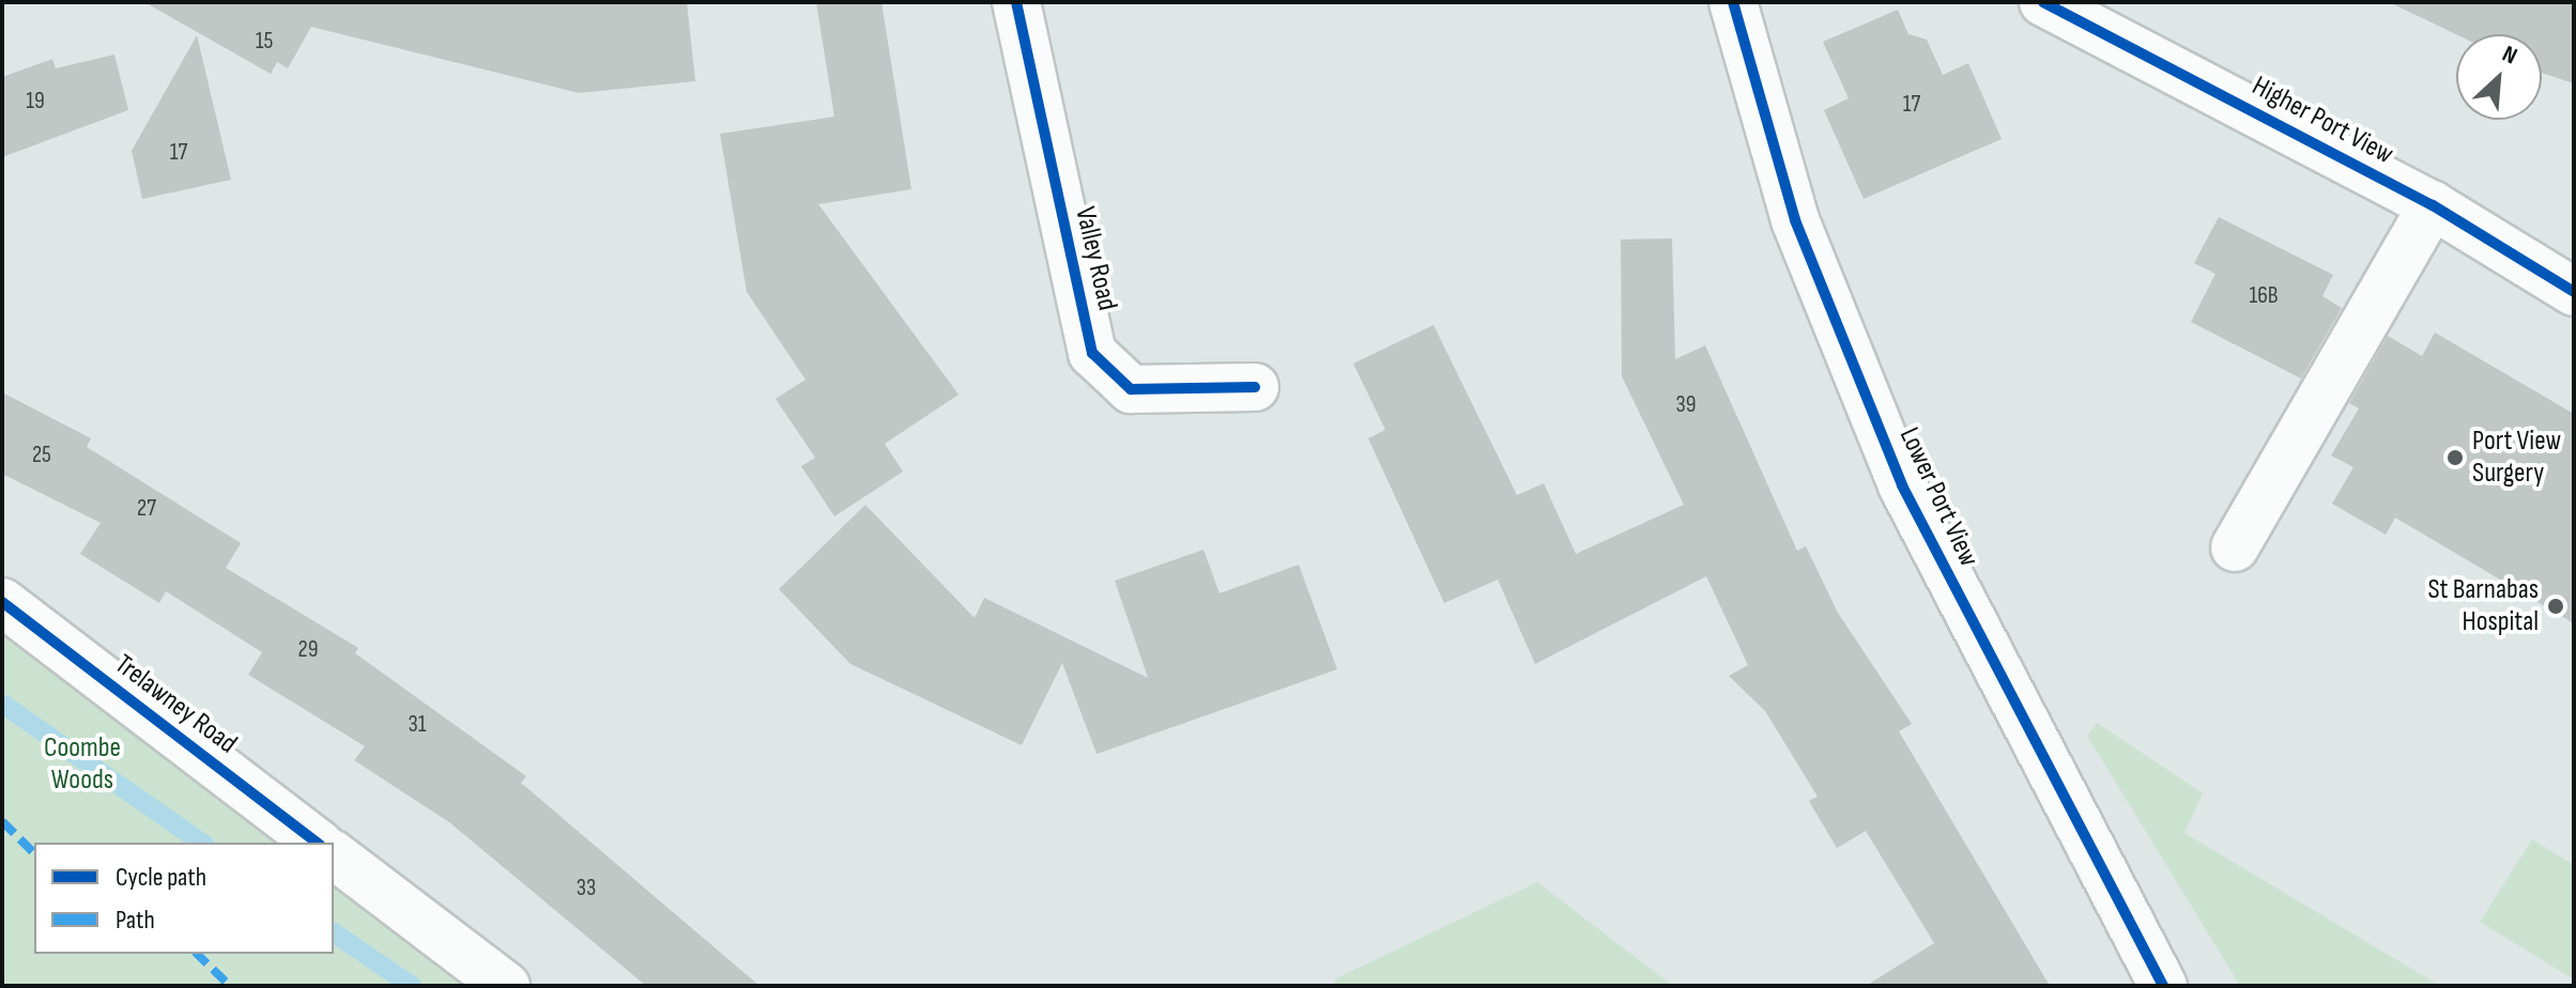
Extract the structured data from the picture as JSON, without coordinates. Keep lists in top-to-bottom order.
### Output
{
  "streets": {
    "street": [
      "Higher Port View",
      "Valley Road",
      "Lower Port View",
      "Trelawney Road"
    ]
  },
  "parks": ["Coombe Woods"],
  "places": ["Port View Surgery", "St Barnabas Hospital"],
  "house_numbers": [
    "15",
    "19",
    "17",
    "17",
    "16B",
    "39",
    "25",
    "27",
    "29",
    "31",
    "33"
  ],
  "legend": ["Cycle path", "Path"],
  "north": "top right"
}
